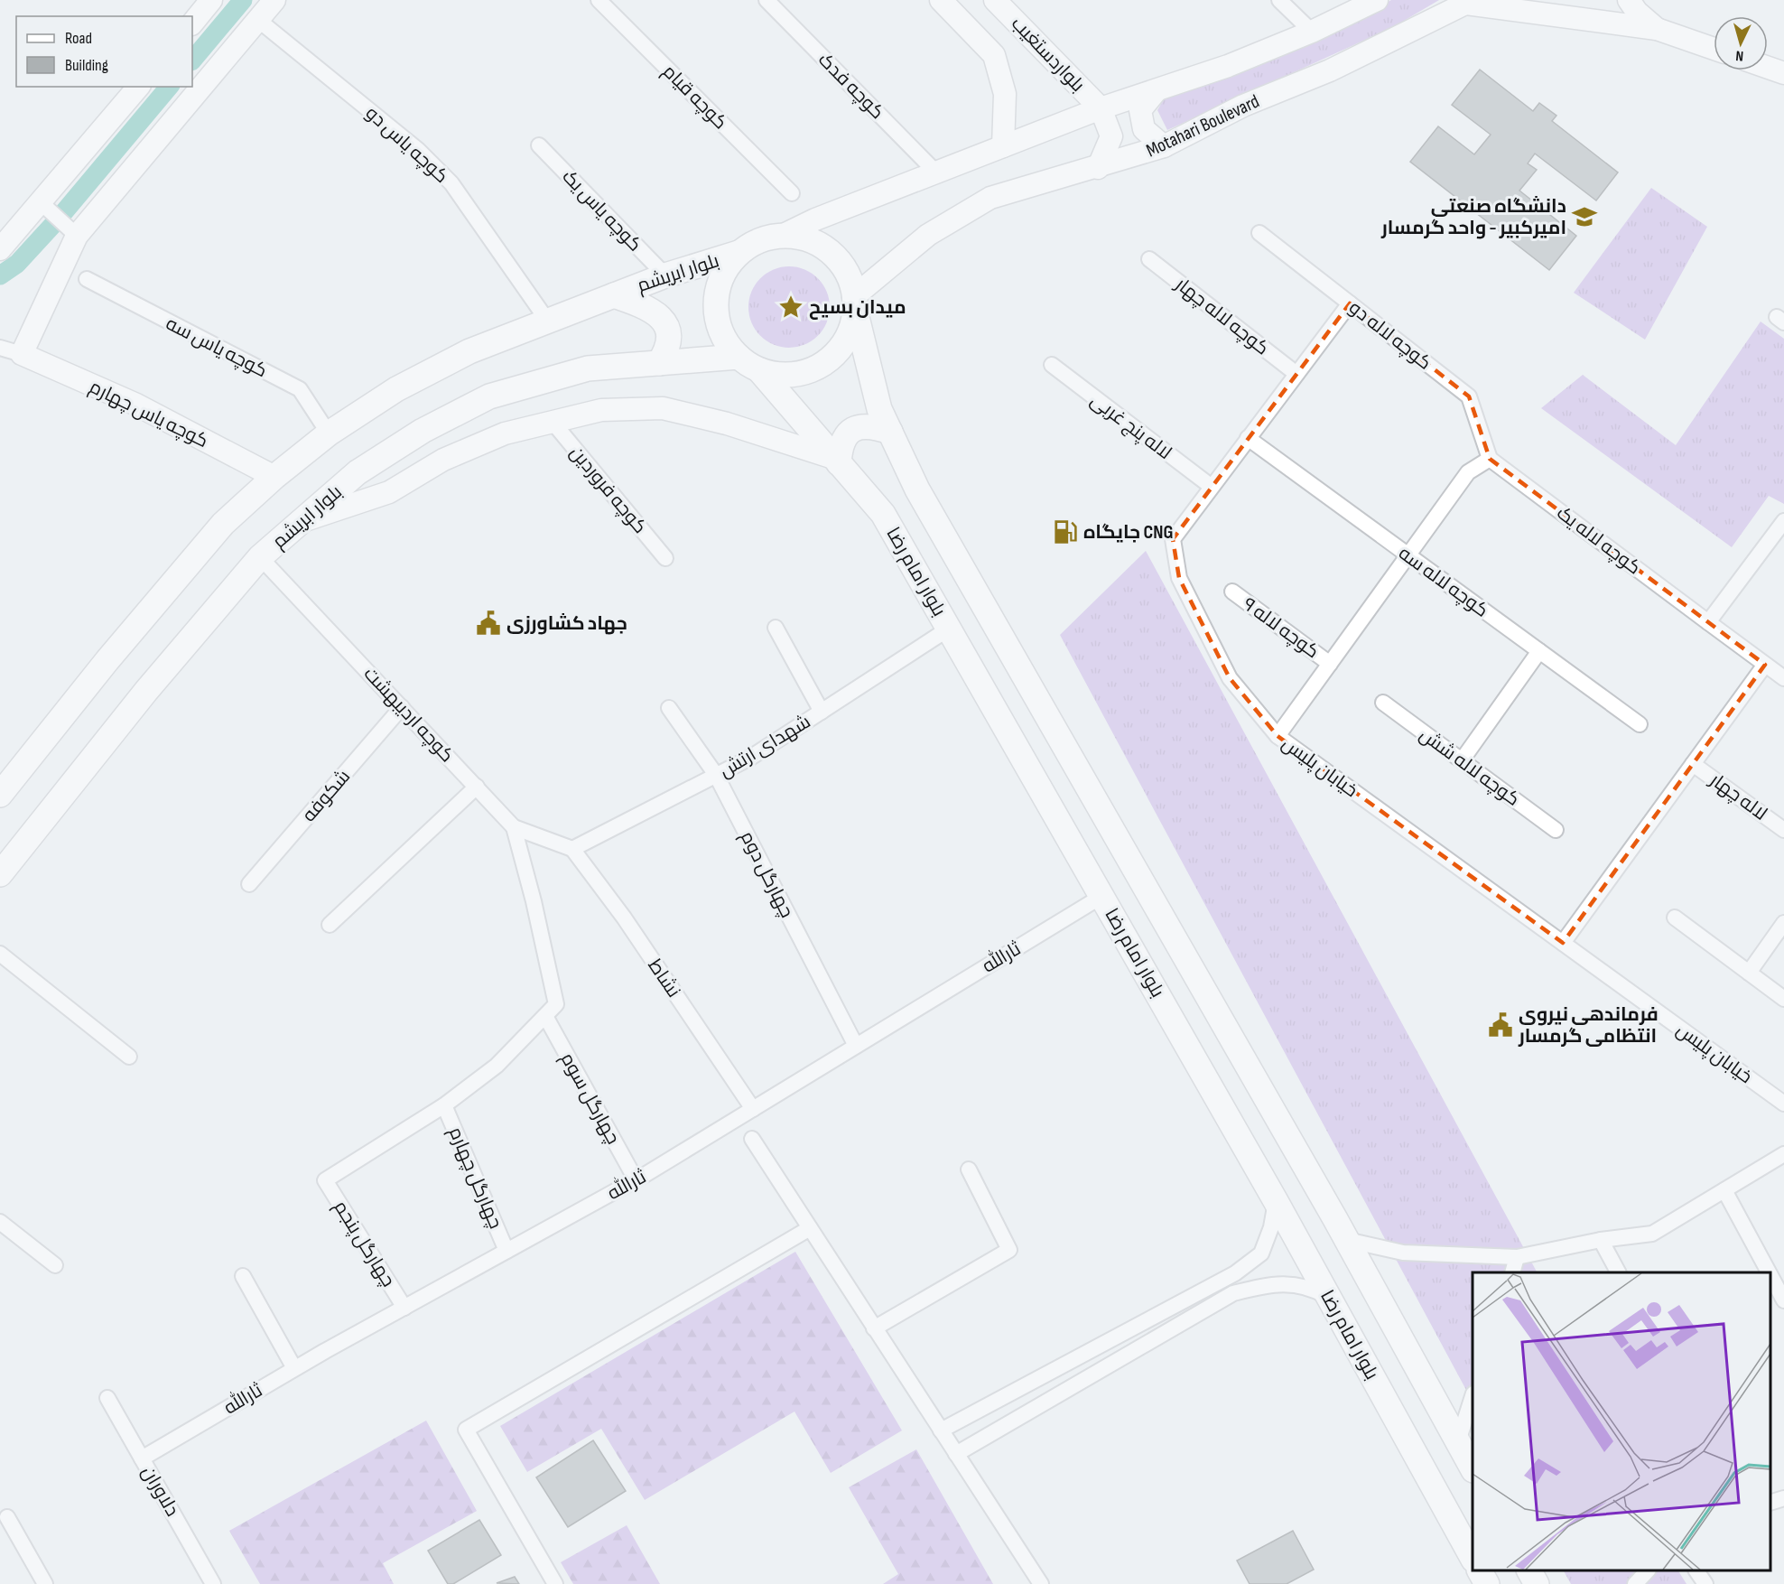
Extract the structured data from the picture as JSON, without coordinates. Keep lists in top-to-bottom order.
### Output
{
  "streets": {
    "main road": [
      "بلواردستغیب",
      "Motahari Boulevard",
      "بلوار ابریشم",
      "کوچه یاس چهارم",
      "بلوار امام رضا"
    ],
    "street": [
      "کوچه فدک",
      "کوچه قیام",
      "کوچه یاس دو",
      "کوچه یاس یک",
      "کوچه لاله چهار",
      "کوچه لاله دو",
      "کوچه یاس سه",
      "لاله پنج غربی",
      "کوچه فروردین",
      "کوچه لاله یک",
      "کوچه لاله سه",
      "کوچه لاله ۹",
      "کوچه اردیبهشت",
      "شهدای ارتش",
      "خیابان پلیس",
      "کوچه لاله شش",
      "شکوفه",
      "لاله چهار",
      "چهارگل دوم",
      "ثارالله",
      "نشاط",
      "چهارگل سوم",
      "چهارگل چهارم",
      "چهارگل پنجم",
      "دلاوران"
    ]
  },
  "crossings": [
    ["Motahari Boulevard", "بلوار ابریشم"],
    ["Motahari Boulevard", "بلوار امام رضا"],
    ["کوچه یاس دو", "بلوار ابریشم"],
    ["کوچه یاس یک", "بلوار ابریشم"],
    ["بلوار ابریشم", "کوچه یاس سه"],
    ["بلوار ابریشم", "کوچه یاس چهارم"],
    ["بلوار ابریشم", "بلوار امام رضا"],
    ["بلوار ابریشم", "کوچه اردیبهشت"],
    ["کوچه لاله چهار", "خیابان پلیس"],
    ["کوچه لاله دو", "کوچه لاله یک"],
    ["کوچه لاله دو", "خیابان پلیس"],
    ["لاله پنج غربی", "خیابان پلیس"],
    ["بلوار امام رضا", "شهدای ارتش"],
    ["بلوار امام رضا", "ثارالله"],
    ["کوچه لاله سه", "خیابان پلیس"],
    ["کوچه اردیبهشت", "شهدای ارتش"],
    ["کوچه اردیبهشت", "شکوفه"],
    ["کوچه اردیبهشت", "نشاط"],
    ["شهدای ارتش", "چهارگل دوم"],
    ["شهدای ارتش", "نشاط"],
    ["چهارگل دوم", "ثارالله"],
    ["ثارالله", "نشاط"],
    ["ثارالله", "چهارگل سوم"],
    ["ثارالله", "چهارگل چهارم"],
    ["ثارالله", "چهارگل پنجم"],
    ["ثارالله", "دلاوران"],
    ["چهارگل چهارم", "چهارگل پنجم"]
  ],
  "places": {
    "school or university": ["دانشگاه صنعتی امیرکبیر - واحد گرمسار"],
    "place": ["میدان بسیح"],
    "fuel station": ["جایگاه CNG"],
    "public building": ["جهاد کشاورزی", "فرماندهی نیروی انتظامی گرمسار"]
  },
  "legend": ["Road", "Building"],
  "north": "bottom"
}
